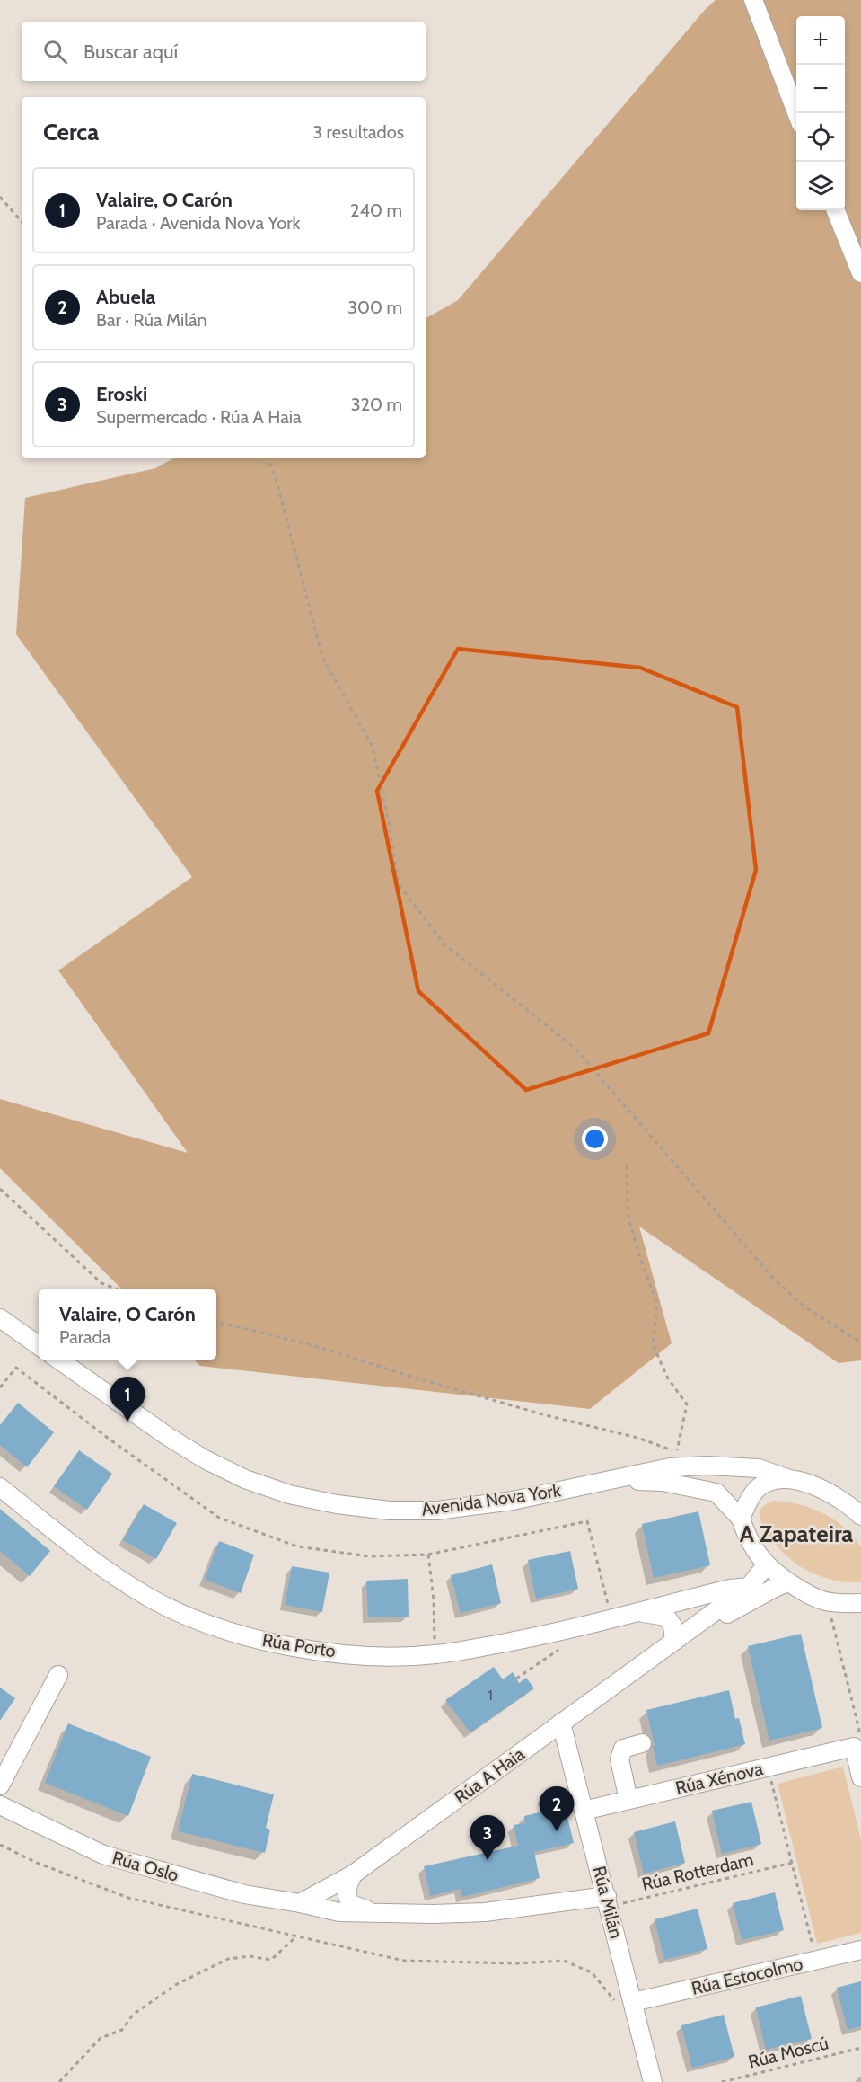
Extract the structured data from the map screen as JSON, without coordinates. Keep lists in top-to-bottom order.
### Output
{
  "streets": {
    "street": [
      "Avenida Nova York",
      "Rúa Porto",
      "Rúa A Haia",
      "Rúa Xénova",
      "Rúa Oslo",
      "Rúa Milán",
      "Rúa Estocolmo"
    ],
    "path": ["Rúa Rotterdam", "Rúa Moscú"]
  },
  "crossings": [
    ["Avenida Nova York", "Rúa A Haia"],
    ["Rúa Porto", "Rúa A Haia"],
    ["Rúa A Haia", "Rúa Oslo"],
    ["Rúa A Haia", "Rúa Milán"],
    ["Rúa Xénova", "Rúa Milán"],
    ["Rúa Oslo", "Rúa Rotterdam"],
    ["Rúa Oslo", "Rúa Milán"],
    ["Rúa Rotterdam", "Rúa Milán"],
    ["Rúa Milán", "Rúa Estocolmo"]
  ],
  "districts": ["A Zapateira"],
  "house_numbers": ["1"],
  "page": {
    "map_buttons": ["+", "−"],
    "search": "Buscar aquí",
    "heading": ["Cerca", "3 resultados"],
    "list": [
      {
        "mark": "1",
        "name": "Valaire, O Carón",
        "note": "Parada · Avenida Nova York",
        "value": "240 m"
      },
      {
        "mark": "2",
        "name": "Abuela",
        "note": "Bar · Rúa Milán",
        "value": "300 m"
      },
      {
        "mark": "3",
        "name": "Eroski",
        "note": "Supermercado · Rúa A Haia",
        "value": "320 m"
      }
    ],
    "popup": ["Valaire, O Carón", "Parada"],
    "pins": ["1", "2", "3"]
  }
}
